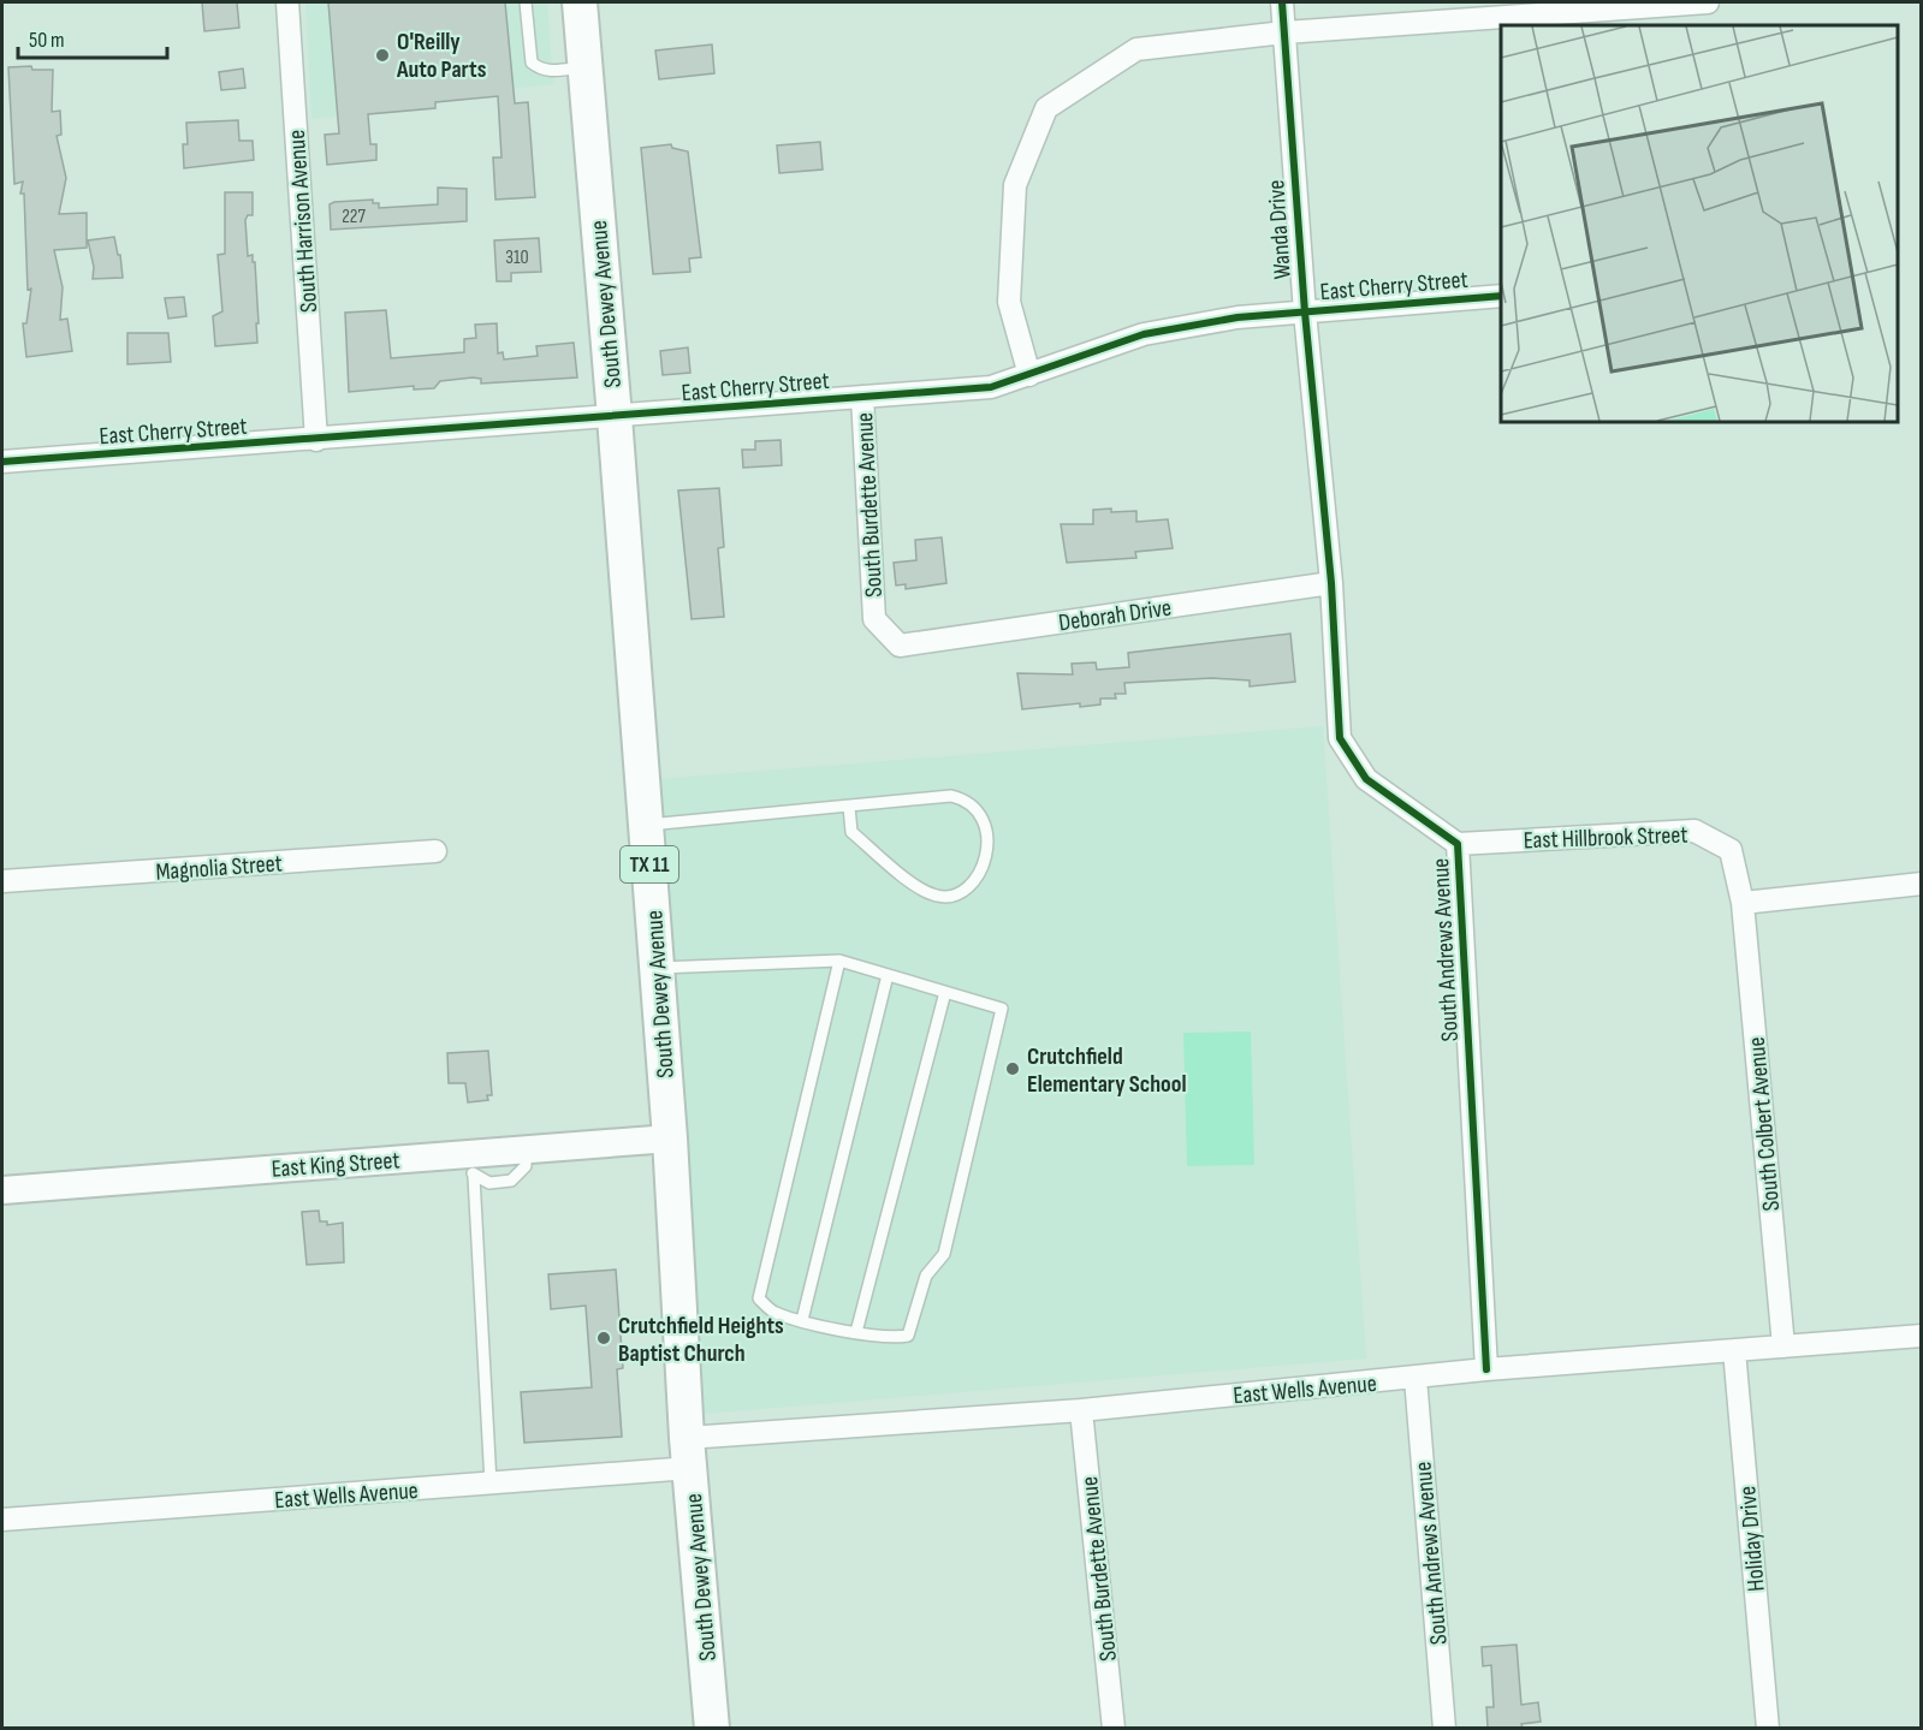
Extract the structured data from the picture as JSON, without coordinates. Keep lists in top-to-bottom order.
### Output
{
  "streets": {
    "main road": ["South Dewey Avenue", "TX 11"],
    "street": [
      "South Harrison Avenue",
      "Wanda Drive",
      "East Cherry Street",
      "South Burdette Avenue",
      "Deborah Drive",
      "East Hillbrook Street",
      "Magnolia Street",
      "South Andrews Avenue",
      "South Colbert Avenue",
      "East King Street",
      "East Wells Avenue",
      "Holiday Drive"
    ]
  },
  "crossings": [
    ["South Harrison Avenue", "East Cherry Street"],
    ["Wanda Drive", "East Cherry Street"],
    ["Wanda Drive", "Deborah Drive"],
    ["Wanda Drive", "South Andrews Avenue"],
    ["East Cherry Street", "South Dewey Avenue"],
    ["East Cherry Street", "South Burdette Avenue"],
    ["South Dewey Avenue", "East King Street"],
    ["South Dewey Avenue", "East Wells Avenue"],
    ["South Burdette Avenue", "Deborah Drive"],
    ["South Burdette Avenue", "East Wells Avenue"],
    ["Deborah Drive", "South Andrews Avenue"],
    ["East Hillbrook Street", "South Andrews Avenue"],
    ["East Hillbrook Street", "South Colbert Avenue"],
    ["South Andrews Avenue", "East Wells Avenue"],
    ["South Colbert Avenue", "East Wells Avenue"],
    ["East Wells Avenue", "Holiday Drive"]
  ],
  "places": ["O'Reilly Auto Parts", "Crutchfield Elementary School", "Crutchfield Heights Baptist Church"],
  "house_numbers": ["227", "310"],
  "scale_bar": "50 m"
}
